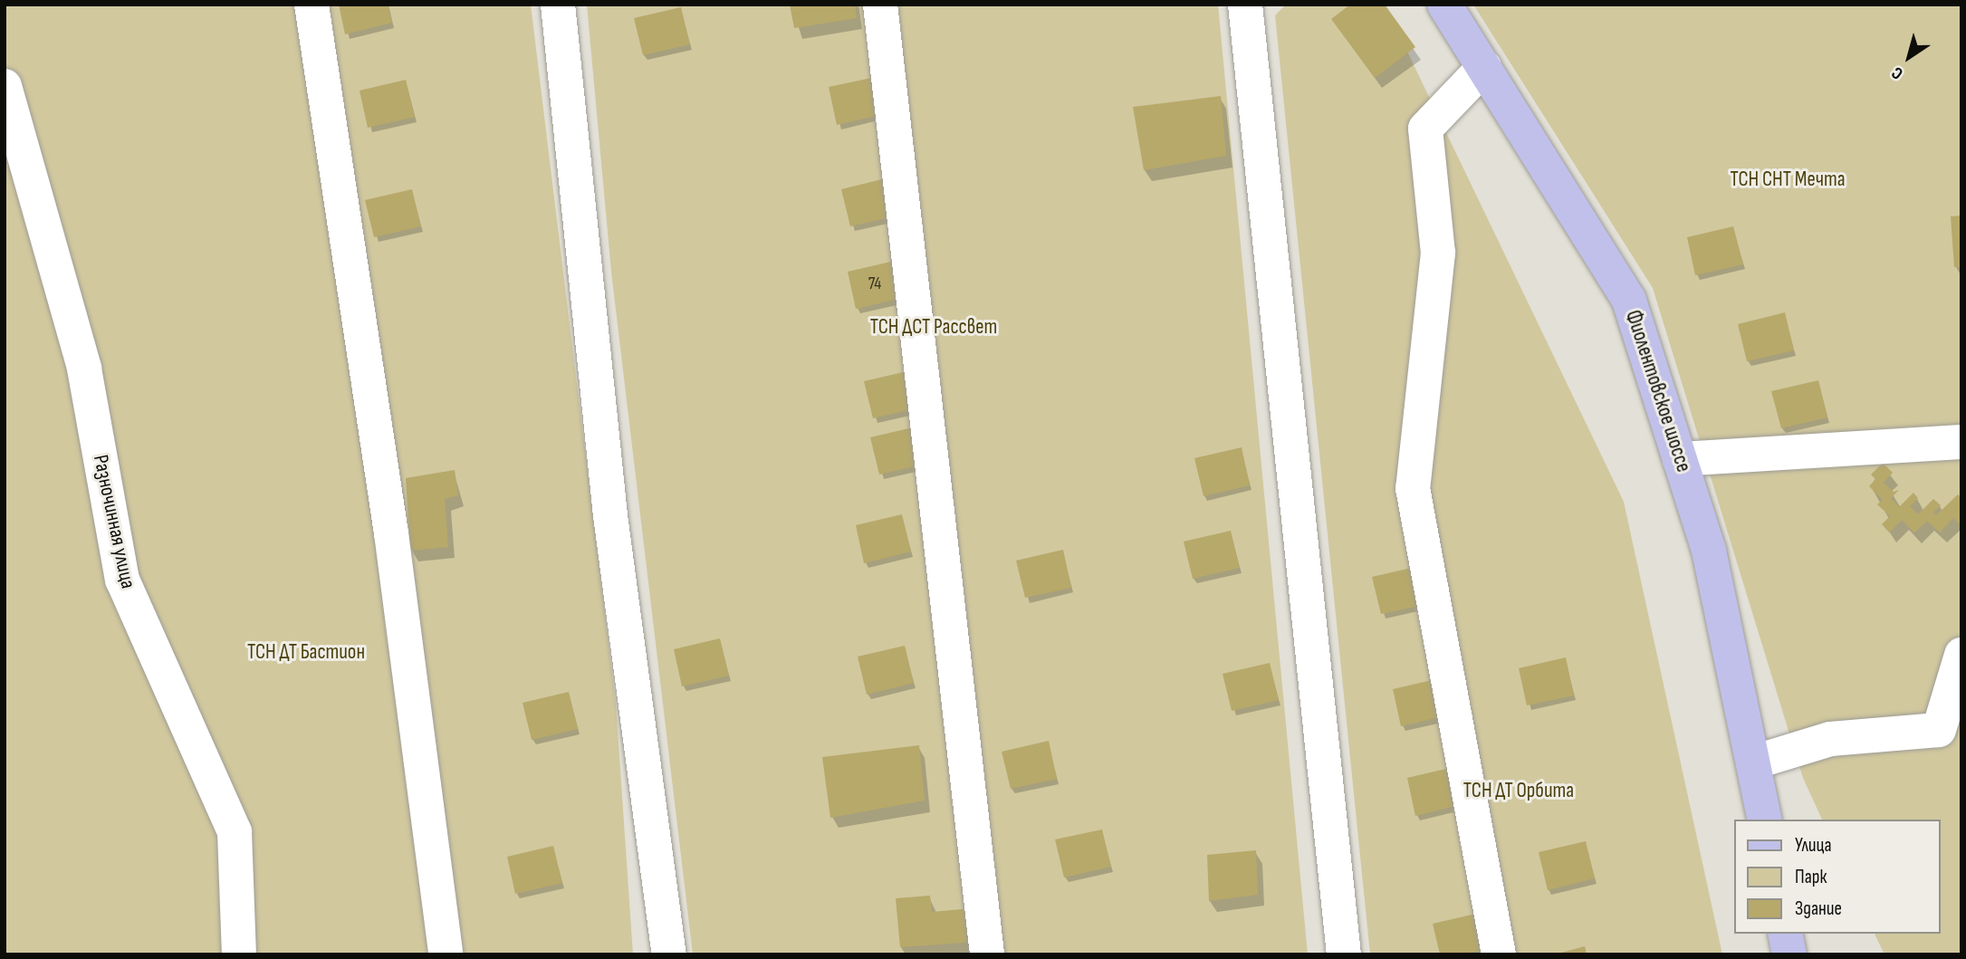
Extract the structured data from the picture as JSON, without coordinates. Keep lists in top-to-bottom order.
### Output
{
  "streets": {
    "main road": ["Фиолентовское шоссе"],
    "street": ["Разночинная улица"]
  },
  "parks": [
    "ТСН СНТ Мечта",
    "ТСН ДСТ Рассвет",
    "ТСН ДТ Бастион",
    "ТСН ДТ Орбита"
  ],
  "house_numbers": ["74"],
  "legend": ["Улица", "Парк", "Здание"],
  "north": "bottom left"
}
